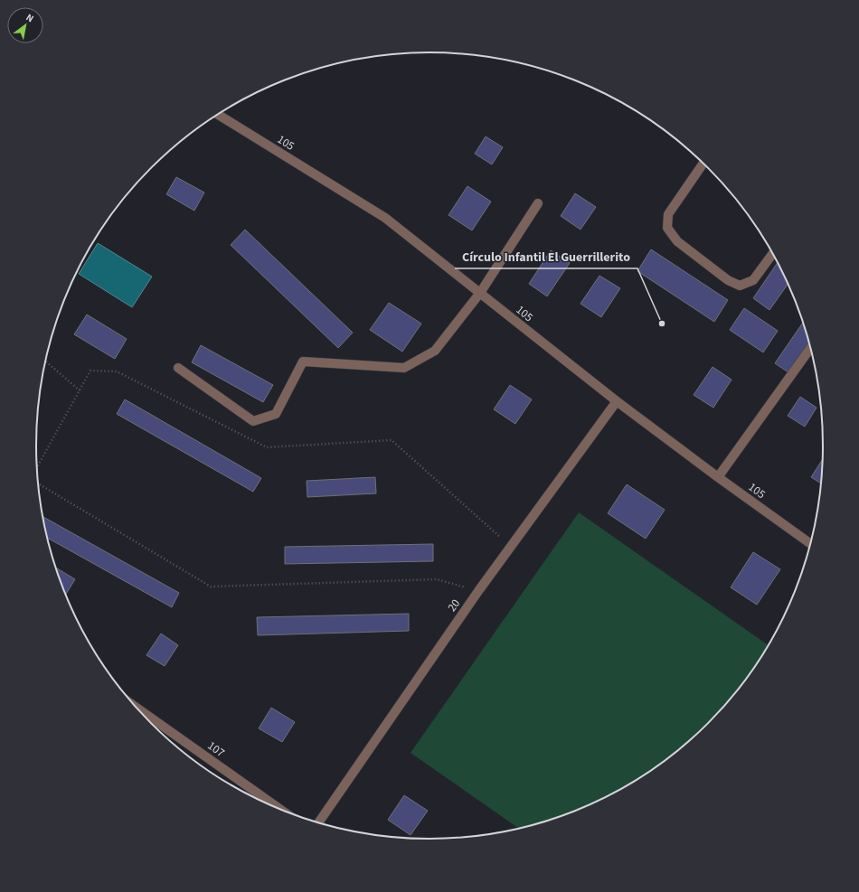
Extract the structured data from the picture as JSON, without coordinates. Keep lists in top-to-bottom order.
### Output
{
  "streets": {
    "street": ["105", "20", "107"]
  },
  "crossings": [
    ["105", "20"]
  ],
  "places": ["Círculo Infantil El Guerrillerito"],
  "north": "top right"
}
